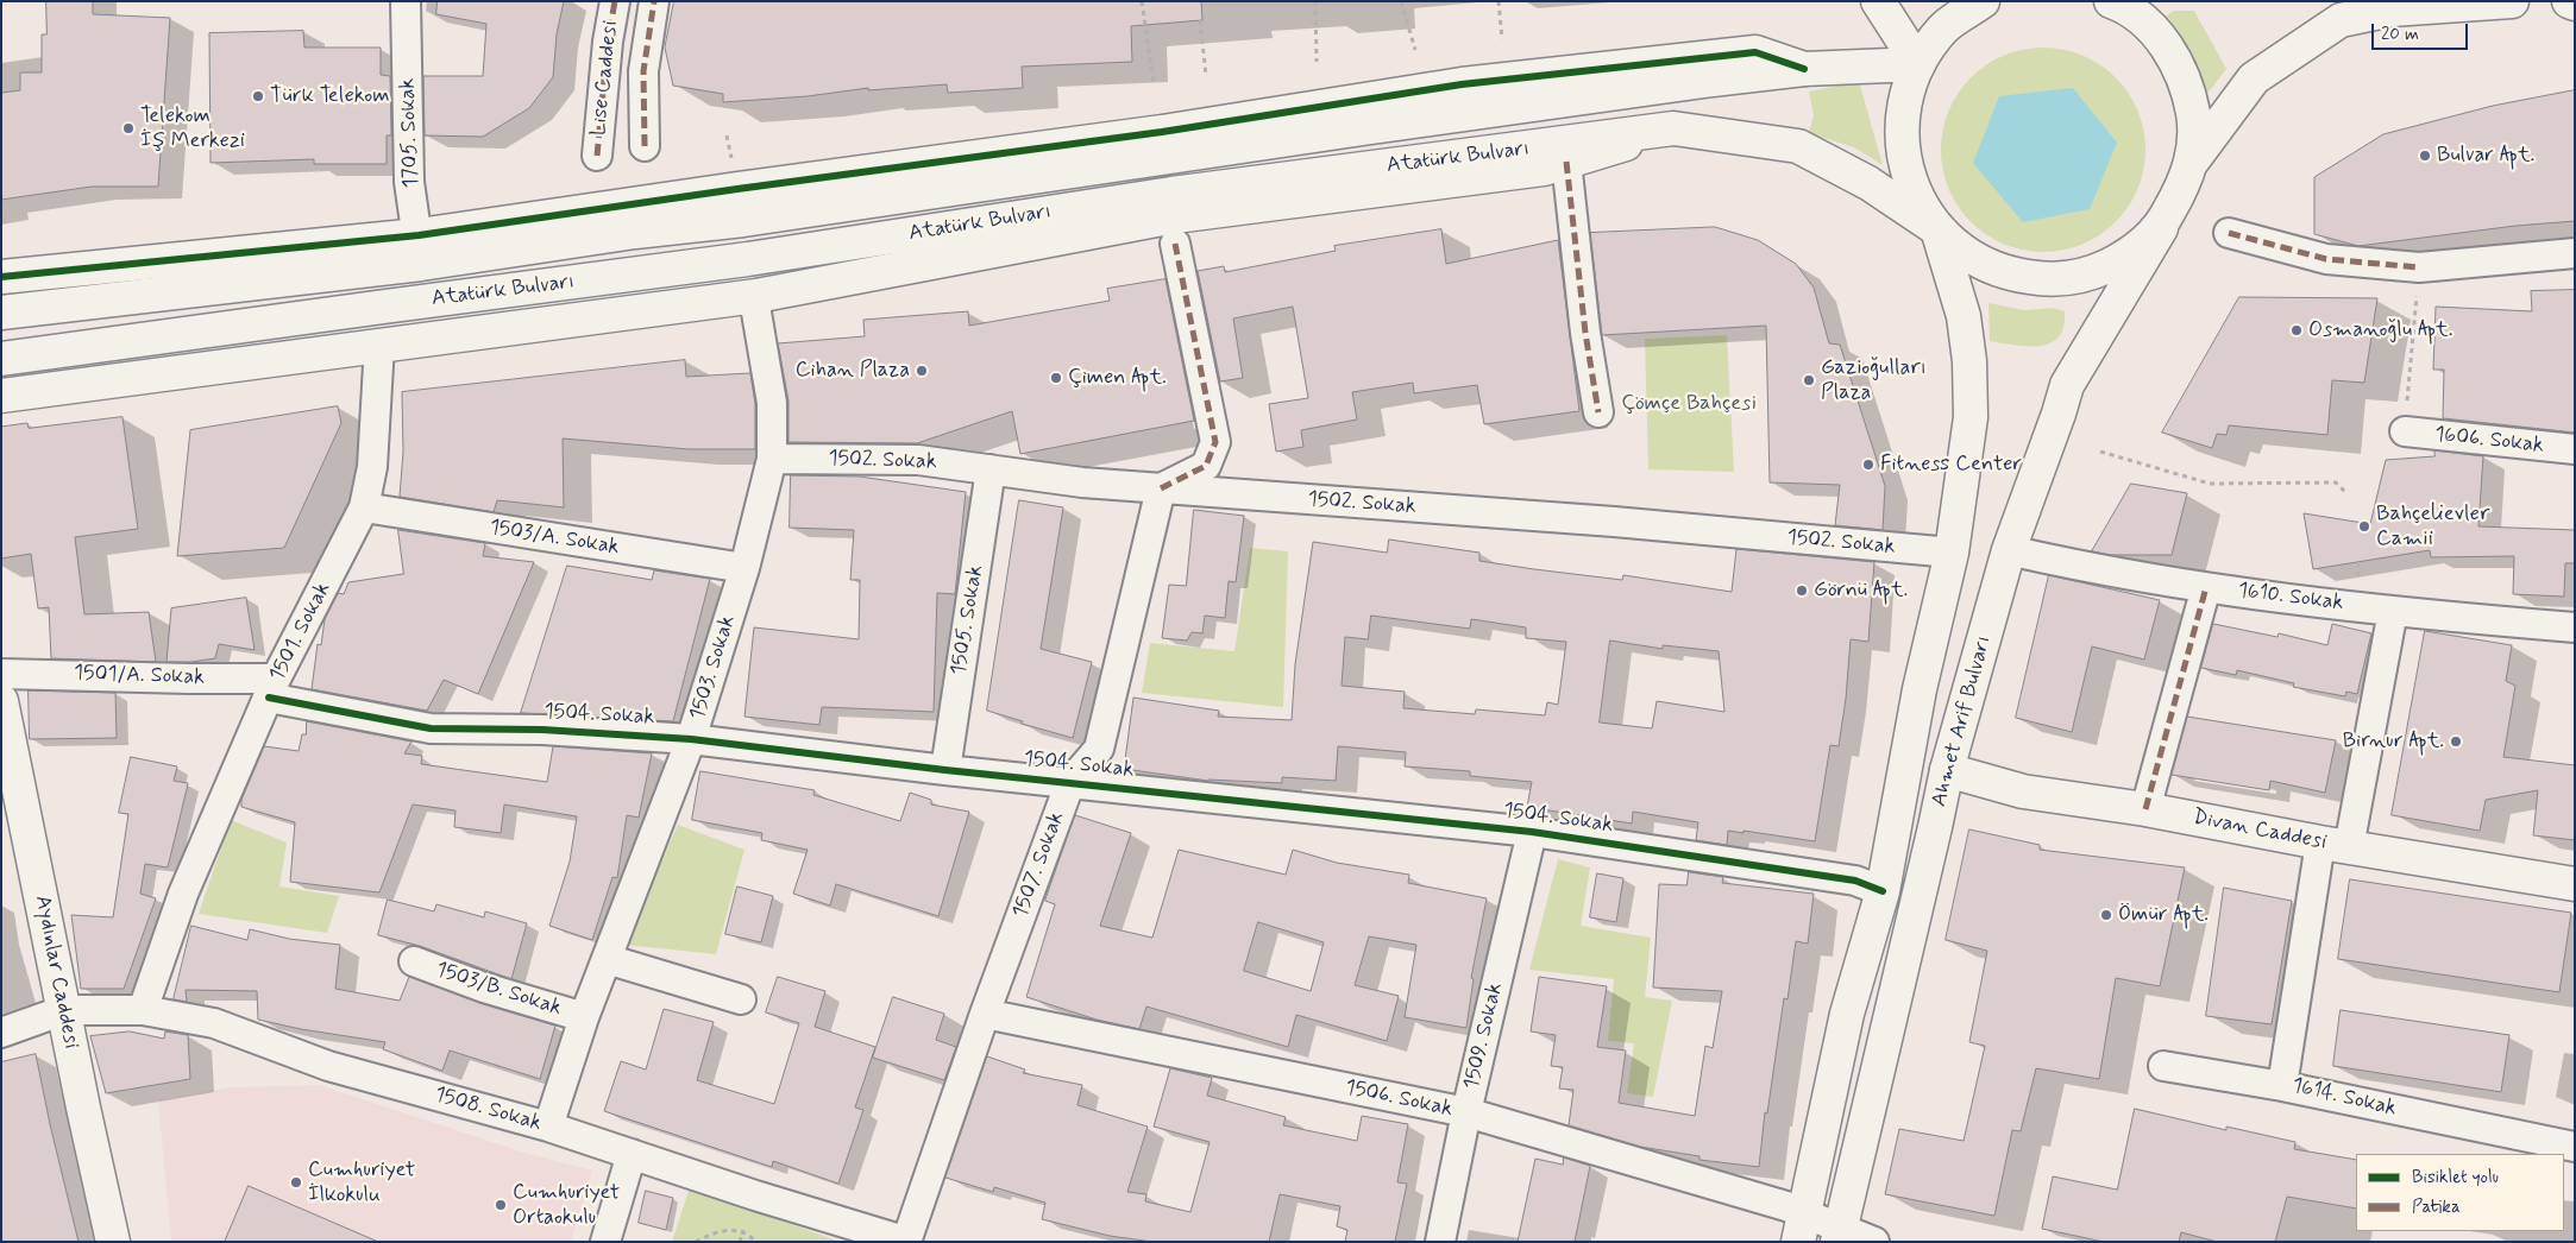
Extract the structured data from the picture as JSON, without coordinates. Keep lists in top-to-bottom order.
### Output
{
  "streets": {
    "main road": [
      "Atatürk Bulvarı",
      "Ahmet Arif Bulvarı",
      "Divan Caddesi",
      "Aydınlar Caddesi"
    ],
    "street": [
      "Lise Caddesi",
      "1705. Sokak",
      "1606. Sokak",
      "1502. Sokak",
      "1503/A. Sokak",
      "1610. Sokak",
      "1505. Sokak",
      "1501. Sokak",
      "1503. Sokak",
      "1501/A. Sokak",
      "1504. Sokak",
      "1507. Sokak",
      "1503/B. Sokak",
      "1509. Sokak",
      "1614. Sokak",
      "1506. Sokak",
      "1508. Sokak"
    ]
  },
  "crossings": [
    ["1705. Sokak", "Atatürk Bulvarı"],
    ["Atatürk Bulvarı", "Ahmet Arif Bulvarı"],
    ["1502. Sokak", "1505. Sokak"],
    ["1502. Sokak", "1503. Sokak"],
    ["1502. Sokak", "Ahmet Arif Bulvarı"],
    ["1502. Sokak", "1507. Sokak"],
    ["1503/A. Sokak", "1501. Sokak"],
    ["1503/A. Sokak", "1503. Sokak"],
    ["1610. Sokak", "Ahmet Arif Bulvarı"],
    ["1610. Sokak", "1614. Sokak"],
    ["1505. Sokak", "1504. Sokak"],
    ["1501. Sokak", "1501/A. Sokak"],
    ["1501. Sokak", "1504. Sokak"],
    ["1501. Sokak", "1508. Sokak"],
    ["1503. Sokak", "1504. Sokak"],
    ["1503. Sokak", "1503/B. Sokak"],
    ["1503. Sokak", "1508. Sokak"],
    ["1501/A. Sokak", "1504. Sokak"],
    ["1504. Sokak", "Ahmet Arif Bulvarı"],
    ["1504. Sokak", "1507. Sokak"],
    ["1504. Sokak", "1509. Sokak"],
    ["Ahmet Arif Bulvarı", "Divan Caddesi"],
    ["Ahmet Arif Bulvarı", "1506. Sokak"],
    ["Divan Caddesi", "1614. Sokak"],
    ["1507. Sokak", "1506. Sokak"],
    ["1507. Sokak", "1508. Sokak"],
    ["Aydınlar Caddesi", "1508. Sokak"],
    ["1509. Sokak", "1506. Sokak"]
  ],
  "parks": ["Çömçe Bahçesi"],
  "places": [
    "Türk Telekom",
    "Telekom İş Merkezi",
    "Bulvar Apt.",
    "Osmanoğlu Apt.",
    "Cihan Plaza",
    "Çimen Apt.",
    "Gazioğulları Plaza",
    "Fitness Center",
    "Bahçelievler Camii",
    "Görnü Apt.",
    "Birnur Apt.",
    "Ömür Apt.",
    "Cumhuriyet İlkokulu",
    "Cumhuriyet Ortaokulu"
  ],
  "legend": ["Bisiklet yolu", "Patika"],
  "scale_bar": "20 m"
}
